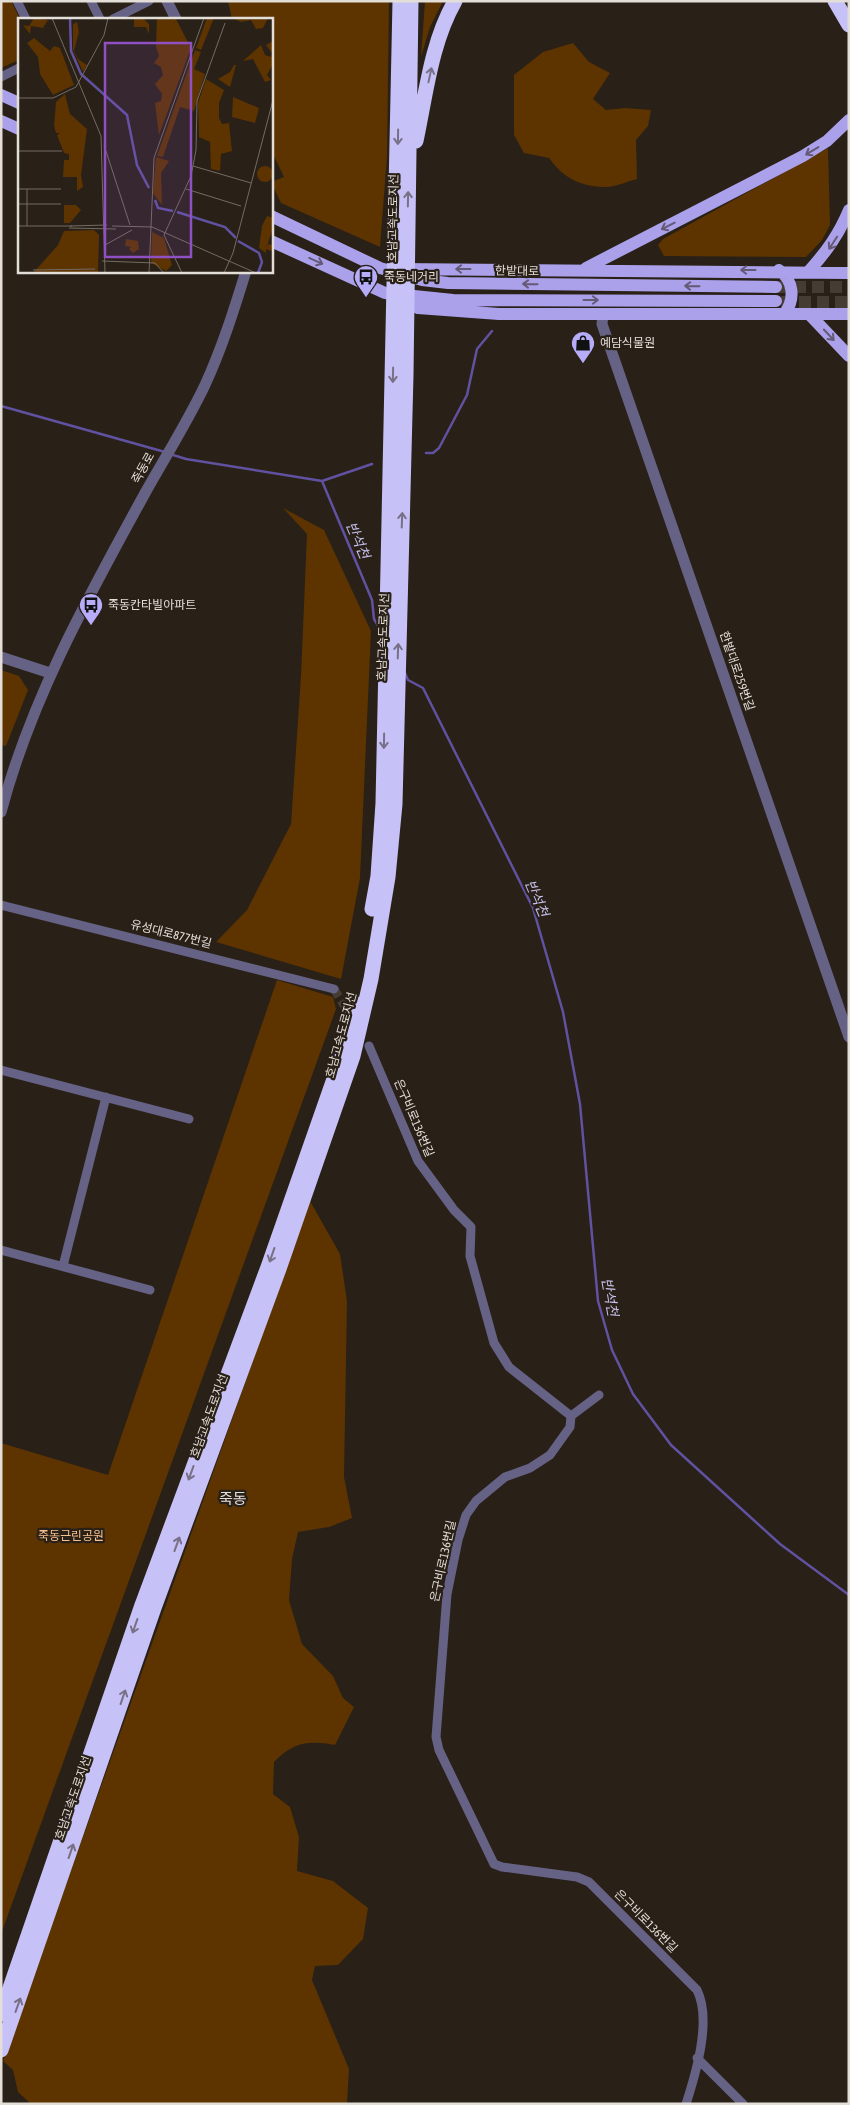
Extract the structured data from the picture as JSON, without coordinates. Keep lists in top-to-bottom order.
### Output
{
  "streets": {
    "highway": ["호남고속도로지선"],
    "main road": ["한밭대로"],
    "street": [
      "죽동로",
      "한밭대로259번길",
      "유성대로877번길",
      "은구비로136번길"
    ]
  },
  "districts": ["죽동"],
  "water": ["반석천"],
  "parks": ["죽동근린공원"],
  "places": {
    "bus stop": ["죽동네거리", "죽동칸타빌아파트"],
    "shop": ["예담식물원"]
  }
}
